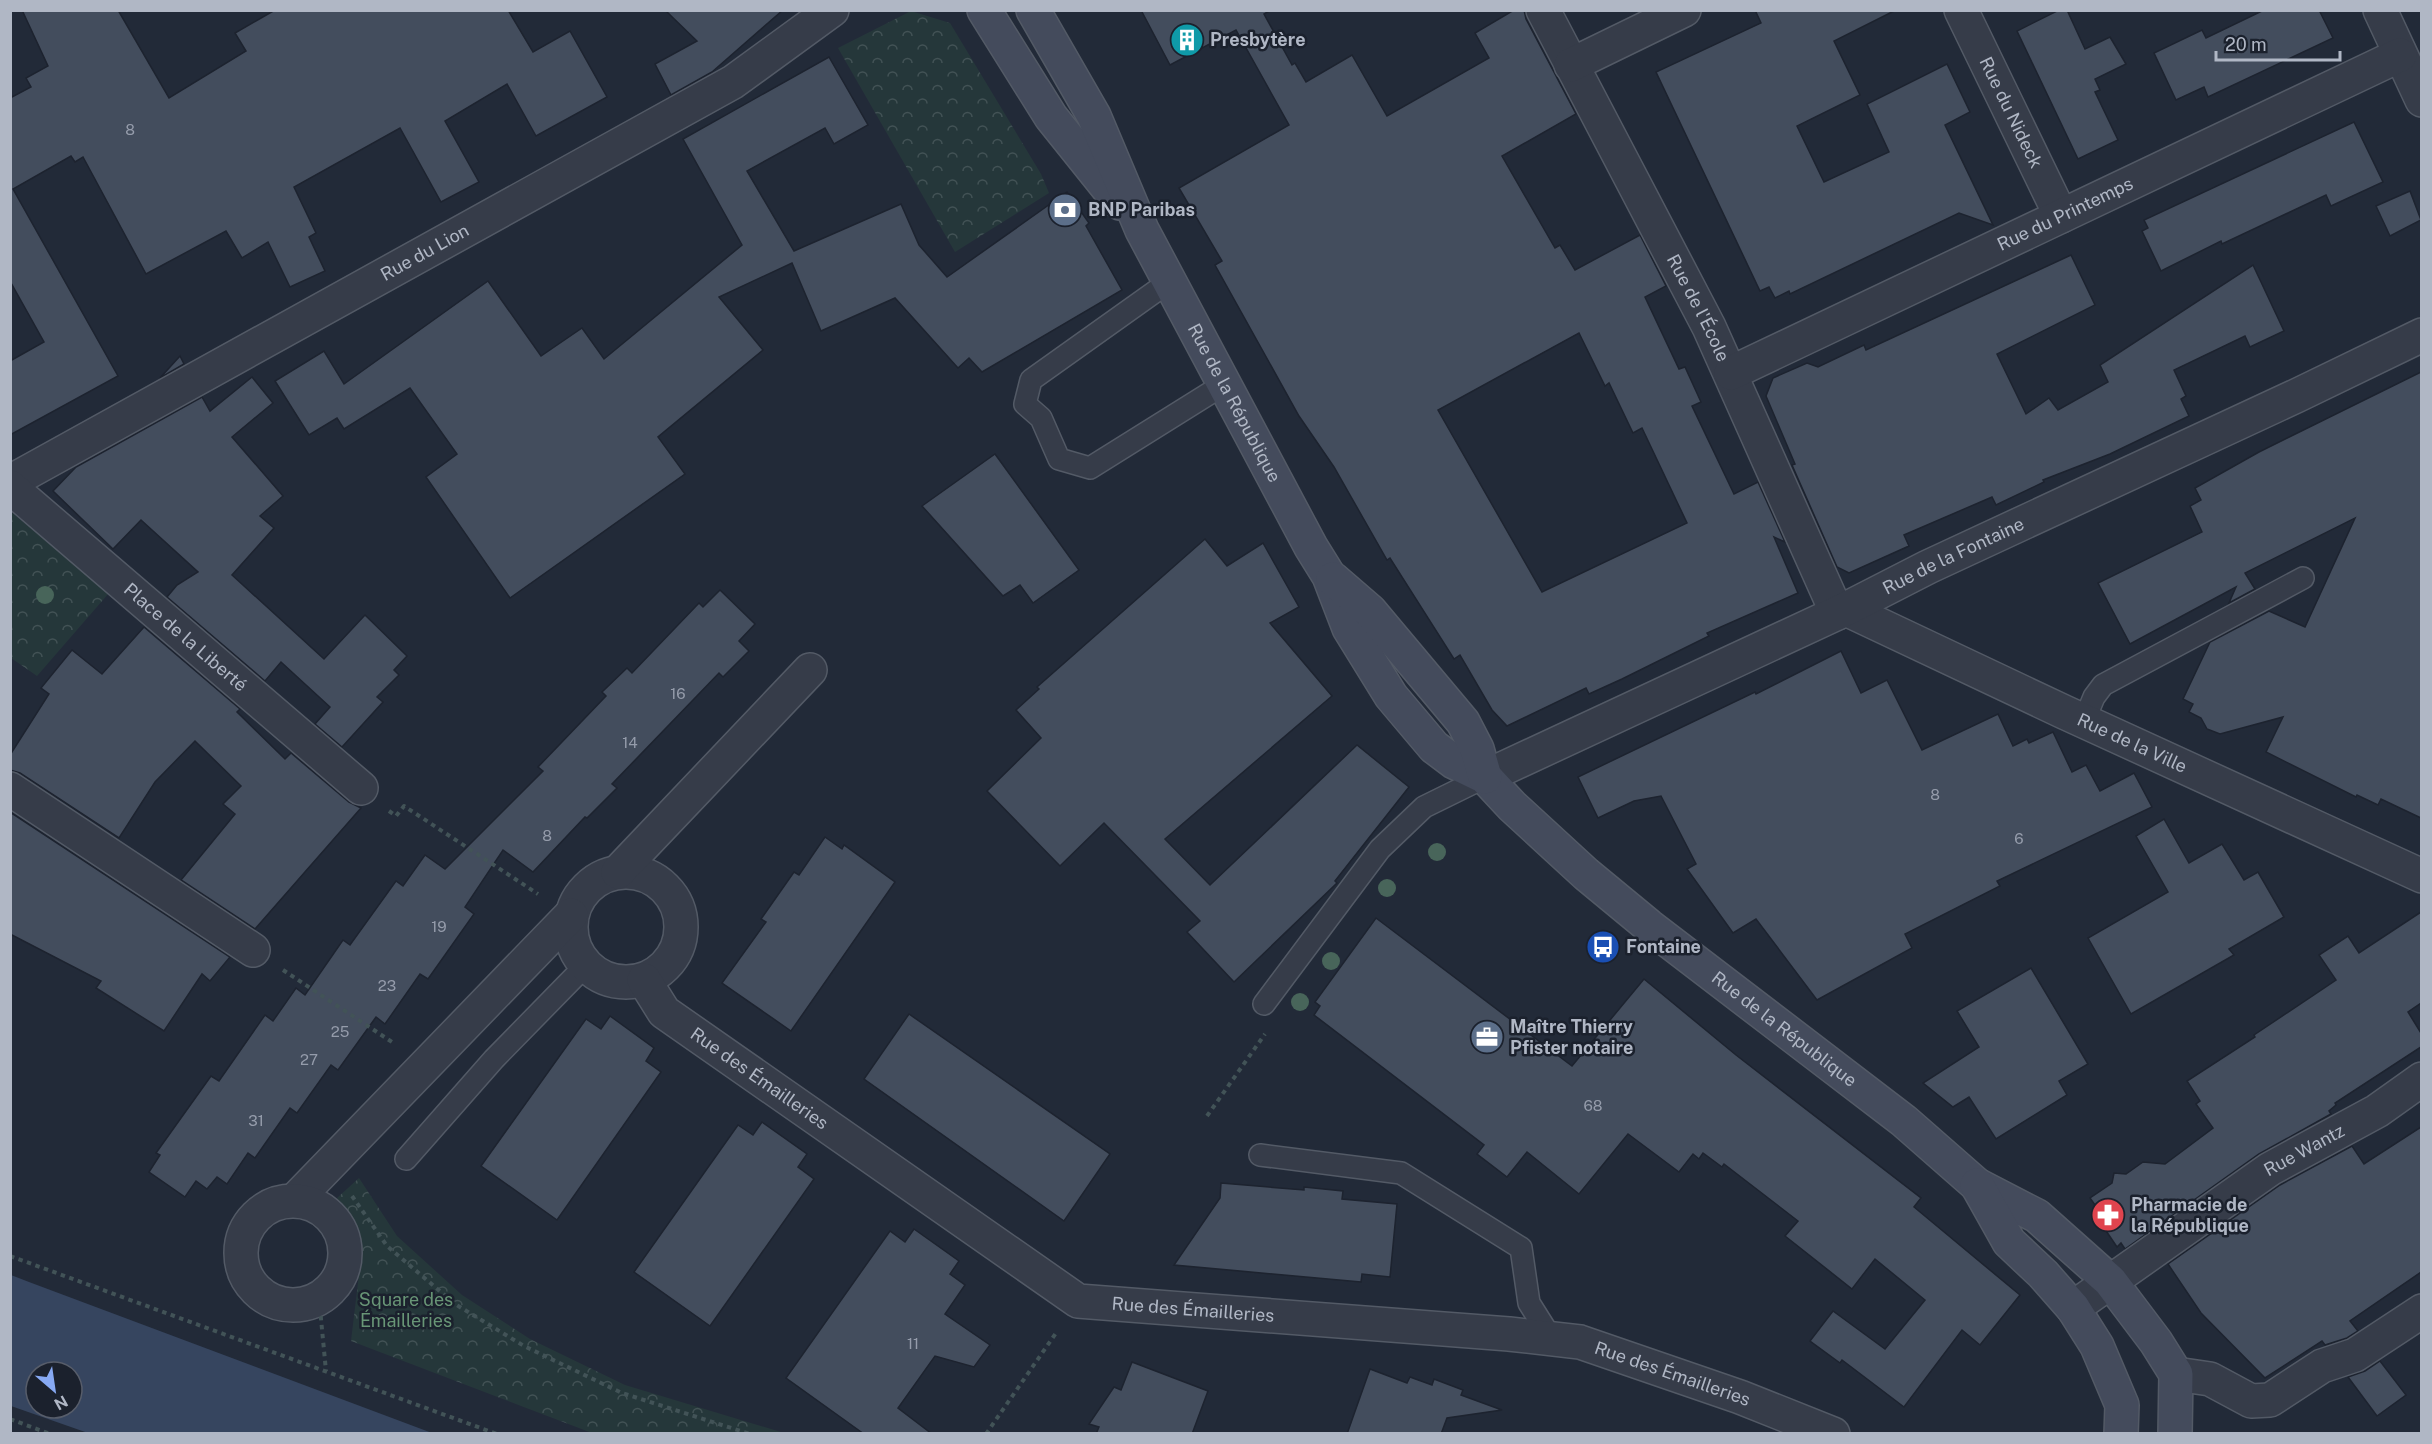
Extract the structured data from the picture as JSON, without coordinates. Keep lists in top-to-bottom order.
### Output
{
  "streets": {
    "main road": ["Rue de la République"],
    "street": [
      "Rue du Nideck",
      "Rue du Printemps",
      "Rue du Lion",
      "Rue de l'École",
      "Rue de la Fontaine",
      "Place de la Liberté",
      "Rue de la Ville",
      "Rue des Émailleries",
      "Rue Wantz"
    ]
  },
  "crossings": [
    ["Rue du Nideck", "Rue du Printemps"],
    ["Rue du Printemps", "Rue de l'École"],
    ["Rue de l'École", "Rue de la Fontaine"],
    ["Rue de l'École", "Rue de la Ville"],
    ["Rue de la République", "Rue de la Fontaine"],
    ["Rue de la République", "Rue Wantz"],
    ["Rue de la Fontaine", "Rue de la Ville"]
  ],
  "parks": ["Square des Émailleries"],
  "places": {
    "building": ["Presbytère"],
    "bank": ["BNP Paribas"],
    "bus stop": ["Fontaine"],
    "office": ["Maître Thierry Pfister notaire"],
    "pharmacy": ["Pharmacie de la République"]
  },
  "house_numbers": [
    "8",
    "16",
    "14",
    "8",
    "8",
    "6",
    "19",
    "23",
    "25",
    "27",
    "68",
    "31",
    "11"
  ],
  "scale_bar": "20 m",
  "north": "bottom right"
}
